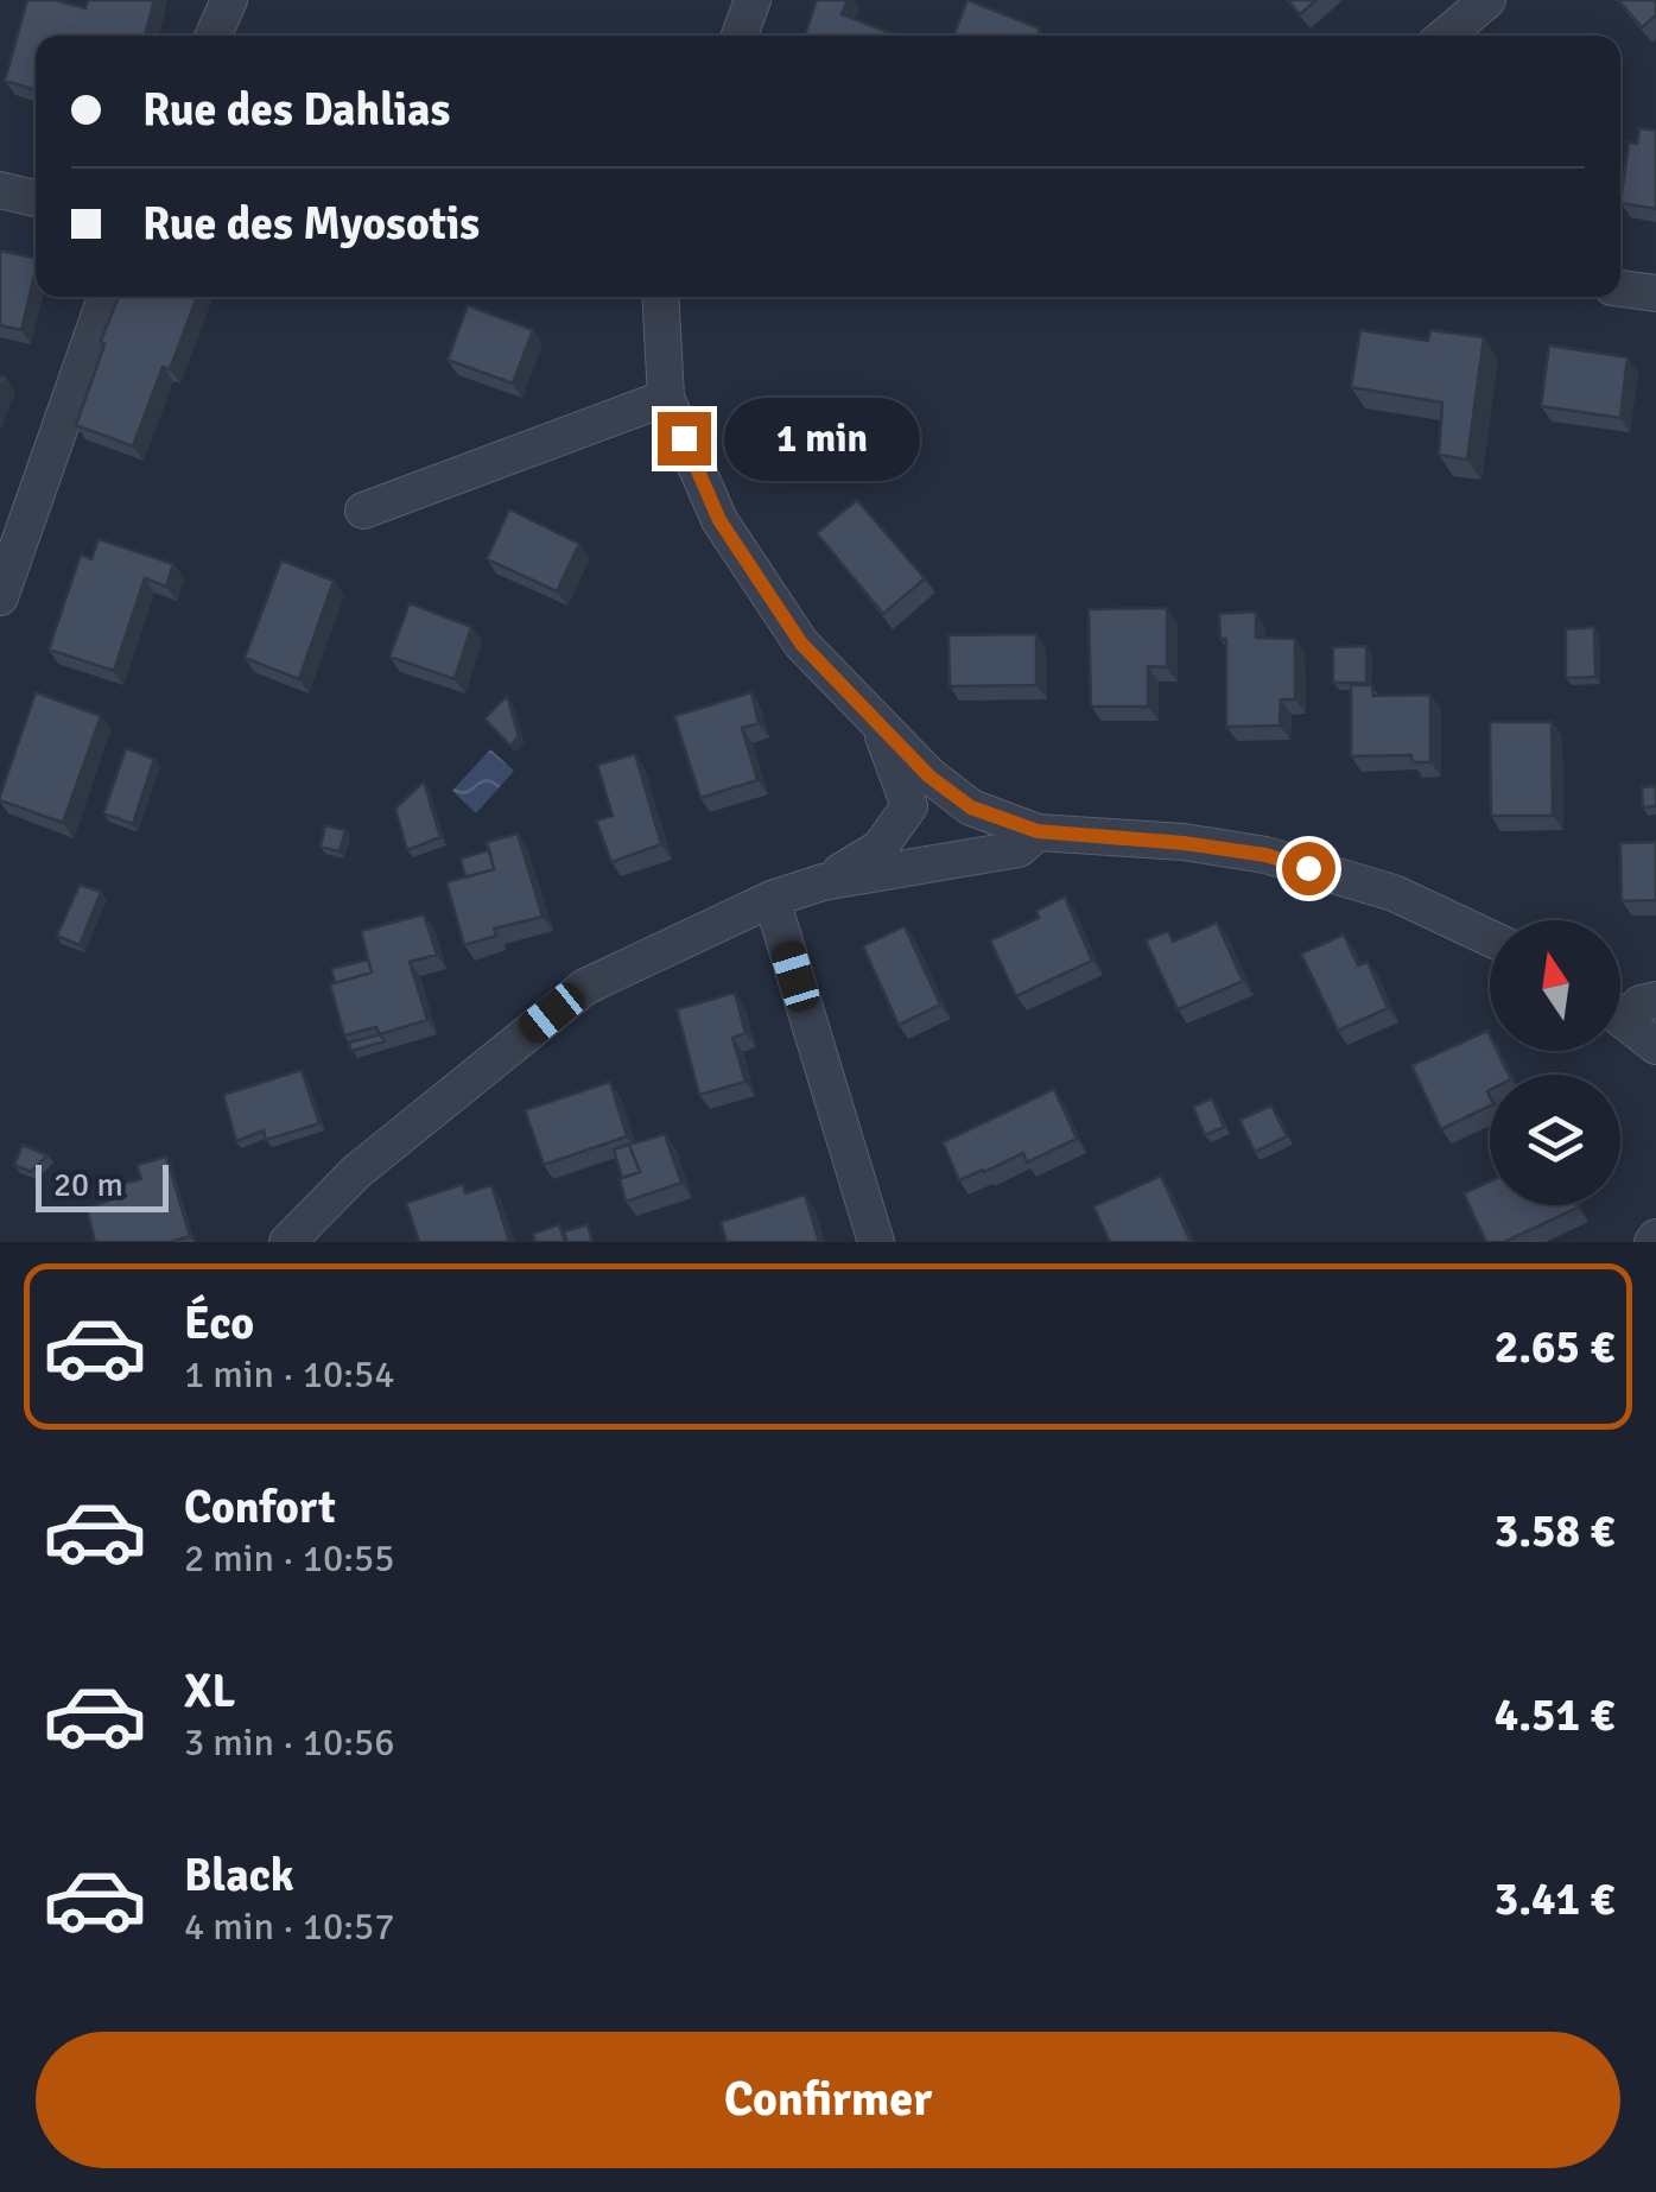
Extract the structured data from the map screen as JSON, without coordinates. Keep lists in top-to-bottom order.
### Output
{
  "scale_bar": "20 m",
  "north": "top",
  "page": {
    "banner": ["Rue des Dahlias", "Rue des Myosotis"],
    "bubble": "1 min",
    "scale": "20 m",
    "list": [
      {
        "name": "Éco",
        "note": "1 min · 10:54",
        "value": "2.65 €"
      },
      {
        "name": "Confort",
        "note": "2 min · 10:55",
        "value": "3.58 €"
      },
      {
        "name": "XL",
        "note": "3 min · 10:56",
        "value": "4.51 €"
      },
      {
        "name": "Black",
        "note": "4 min · 10:57",
        "value": "3.41 €"
      }
    ],
    "buttons": "Confirmer"
  }
}
